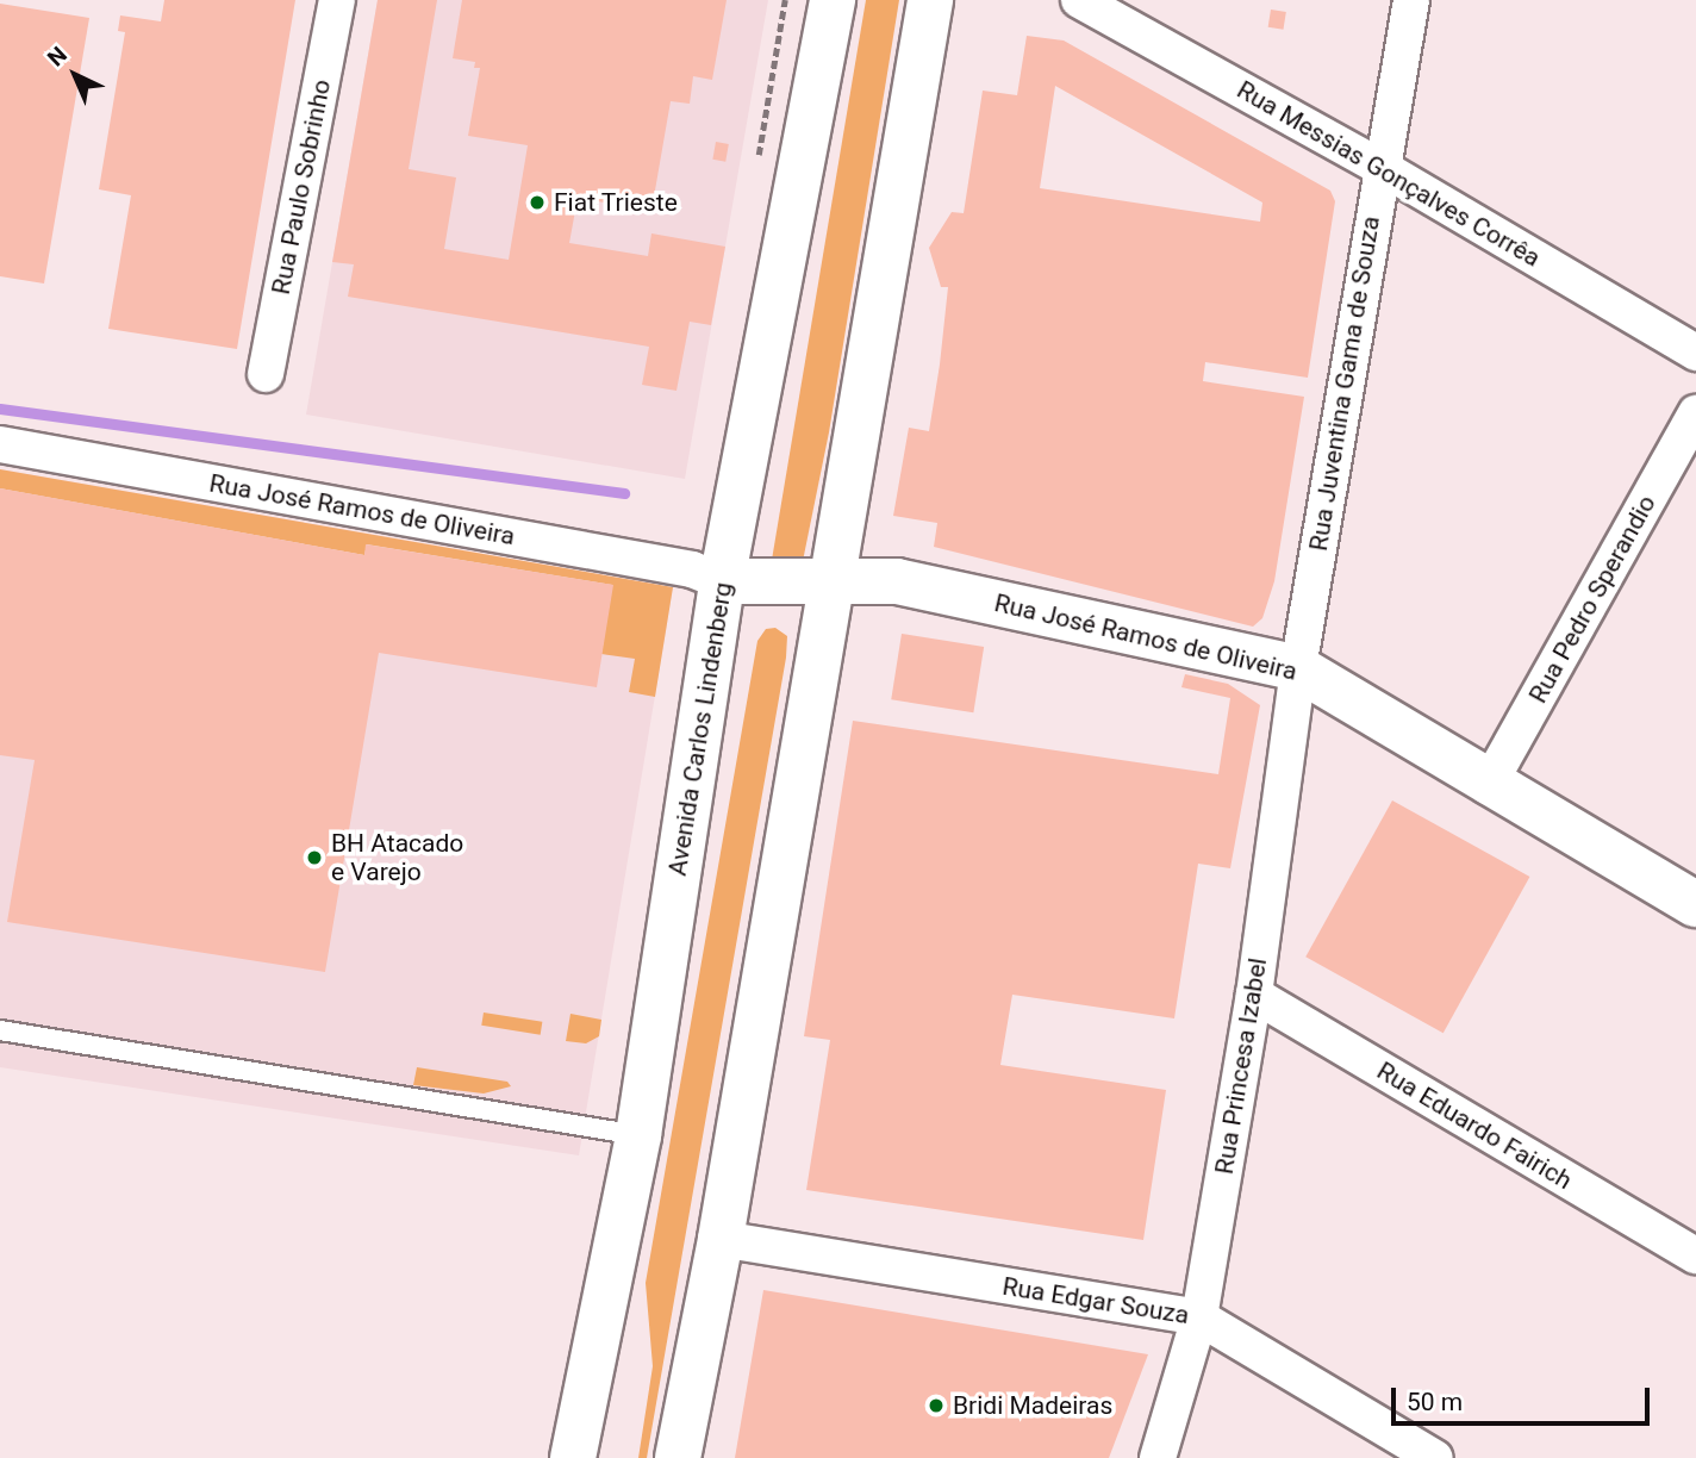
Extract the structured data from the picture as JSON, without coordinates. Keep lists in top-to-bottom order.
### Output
{
  "streets": {
    "main road": ["Rua José Ramos de Oliveira", "Avenida Carlos Lindenberg"],
    "street": [
      "Rua Messias Gonçalves Corrêa",
      "Rua Paulo Sobrinho",
      "Rua Juventina Gama de Souza",
      "Rua Pedro Sperandio",
      "Rua Princesa Izabel",
      "Rua Eduardo Fairich",
      "Rua Edgar Souza"
    ]
  },
  "crossings": [
    ["Rua Messias Gonçalves Corrêa", "Rua Juventina Gama de Souza"],
    ["Rua Juventina Gama de Souza", "Rua José Ramos de Oliveira"],
    ["Rua Juventina Gama de Souza", "Rua Princesa Izabel"],
    ["Rua José Ramos de Oliveira", "Rua Pedro Sperandio"],
    ["Rua José Ramos de Oliveira", "Avenida Carlos Lindenberg"],
    ["Rua José Ramos de Oliveira", "Rua Princesa Izabel"],
    ["Rua Princesa Izabel", "Rua Eduardo Fairich"],
    ["Rua Princesa Izabel", "Rua Edgar Souza"]
  ],
  "places": ["Fiat Trieste", "BH Atacado e Varejo", "Bridi Madeiras"],
  "scale_bar": "50 m",
  "north": "top left"
}
